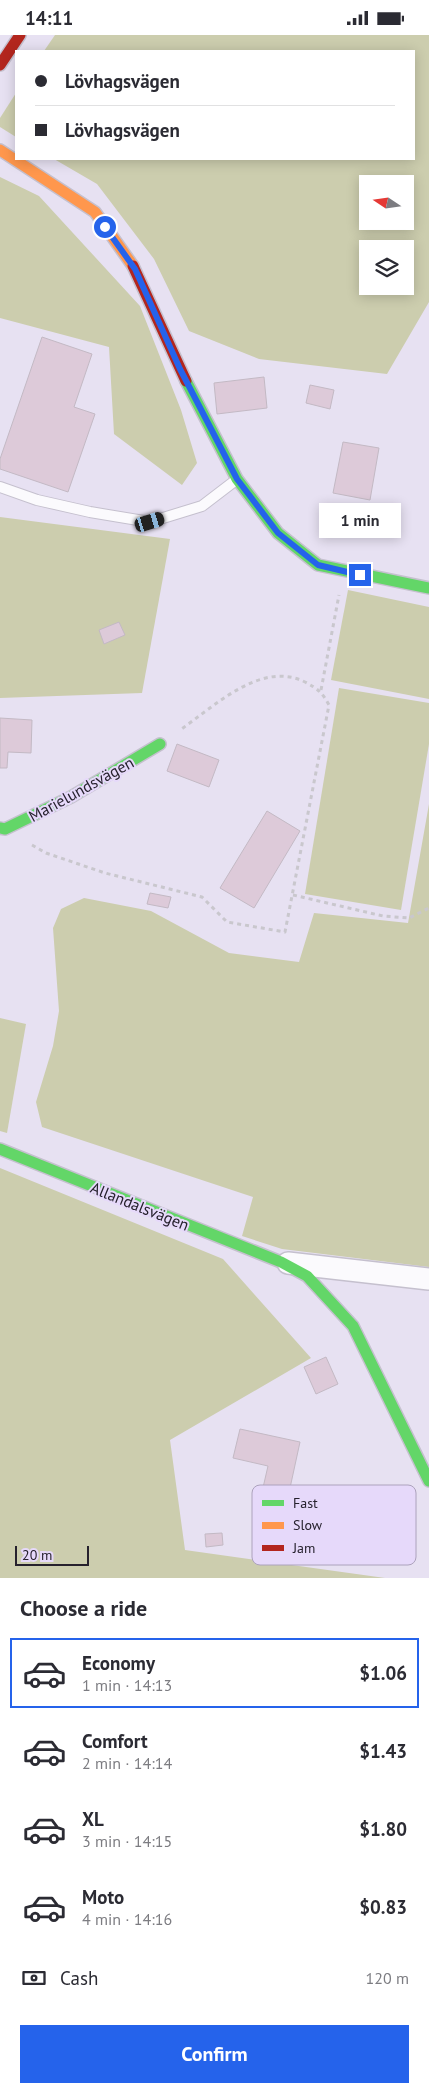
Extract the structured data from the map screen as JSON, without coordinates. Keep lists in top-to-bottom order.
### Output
{
  "streets": {
    "street": ["Marielundsvägen", "Allandalsvägen"]
  },
  "legend": ["Fast", "Slow", "Jam"],
  "scale_bar": "20 m",
  "north": "left",
  "page": {
    "status": "14:11",
    "banner": ["Lövhagsvägen", "Lövhagsvägen"],
    "bubble": "1 min",
    "scale": "20 m",
    "heading": "Choose a ride",
    "list": [
      {
        "name": "Economy",
        "note": "1 min · 14:13",
        "value": "$1.06"
      },
      {
        "name": "Comfort",
        "note": "2 min · 14:14",
        "value": "$1.43"
      },
      {
        "name": "XL",
        "note": "3 min · 14:15",
        "value": "$1.80"
      },
      {
        "name": "Moto",
        "note": "4 min · 14:16",
        "value": "$0.83"
      }
    ],
    "pay": ["Cash", "120 m"],
    "buttons": "Confirm"
  }
}
